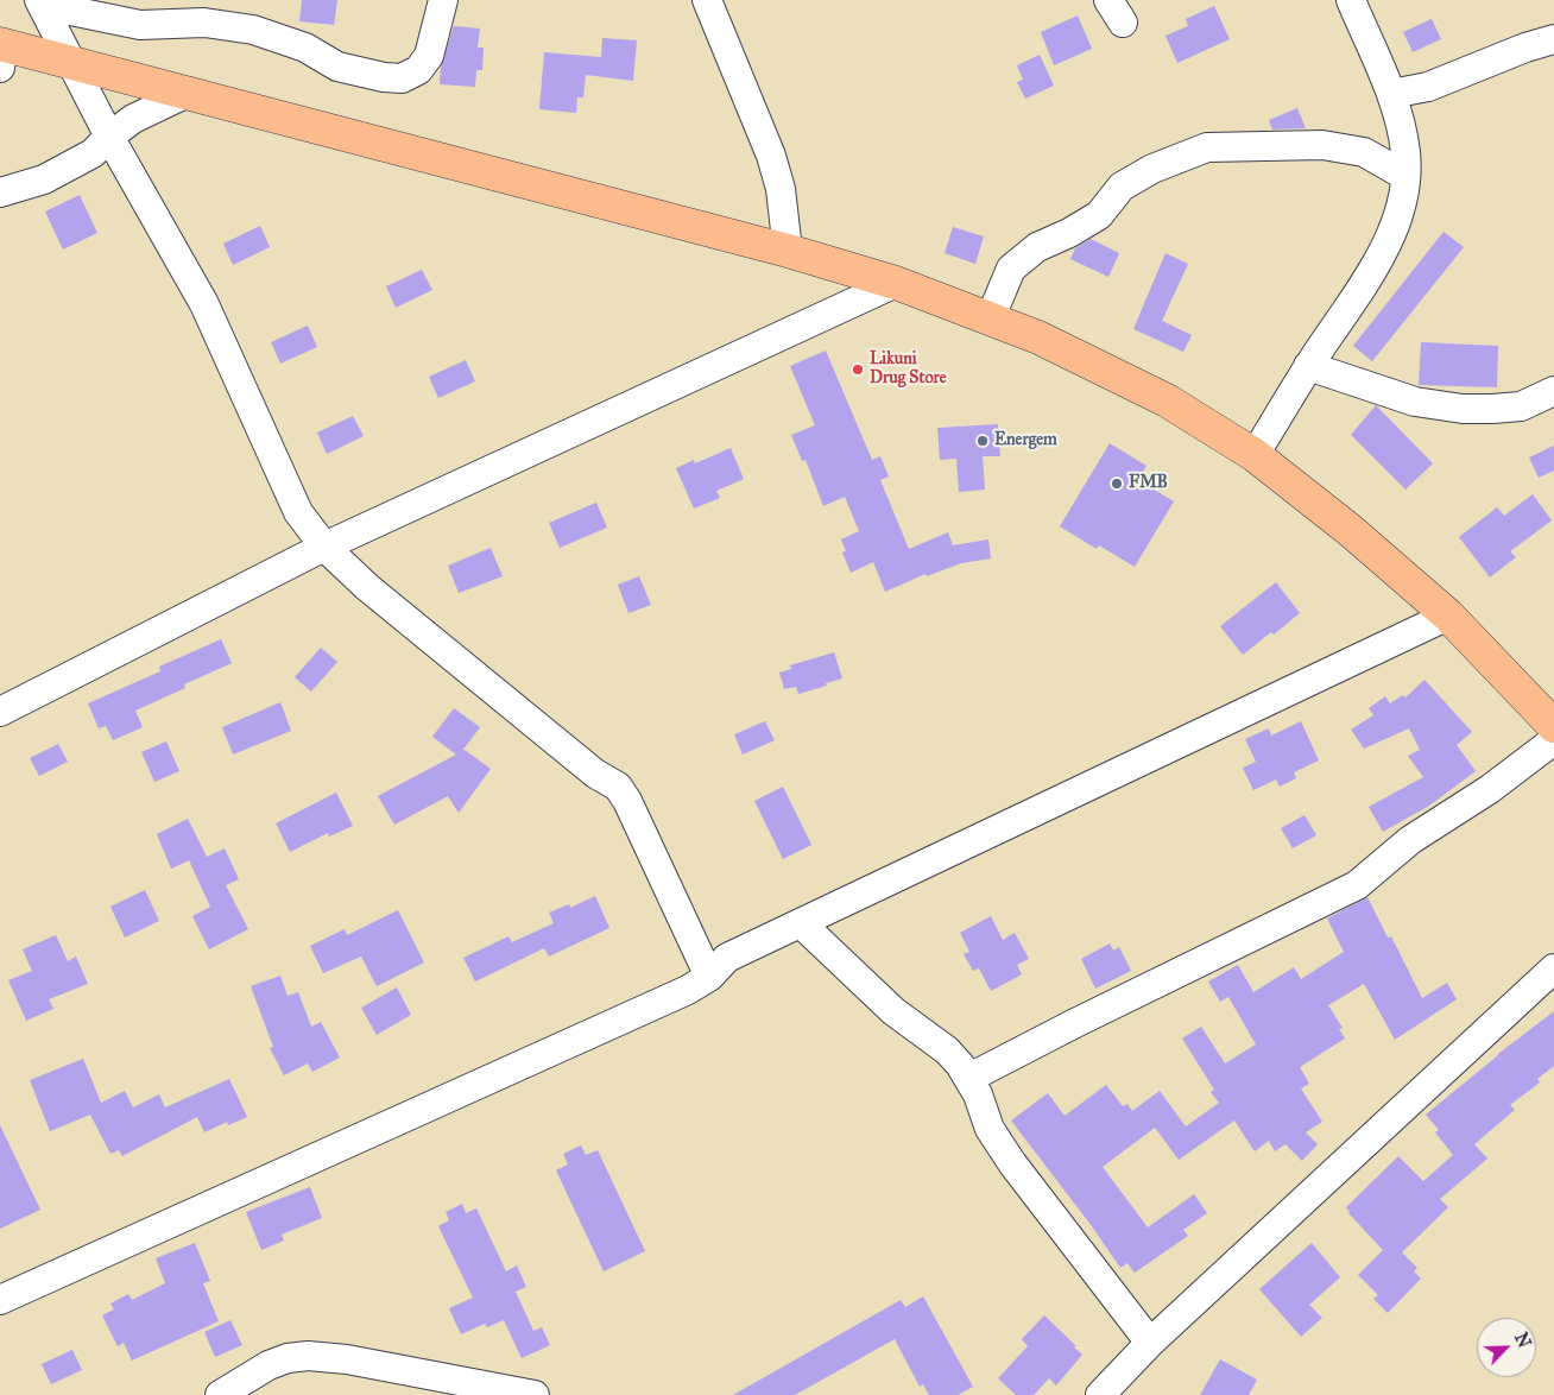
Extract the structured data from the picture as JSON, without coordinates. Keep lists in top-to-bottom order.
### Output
{
  "places": ["Likuni Drug Store", "Energem", "FMB"],
  "north": "top right"
}
